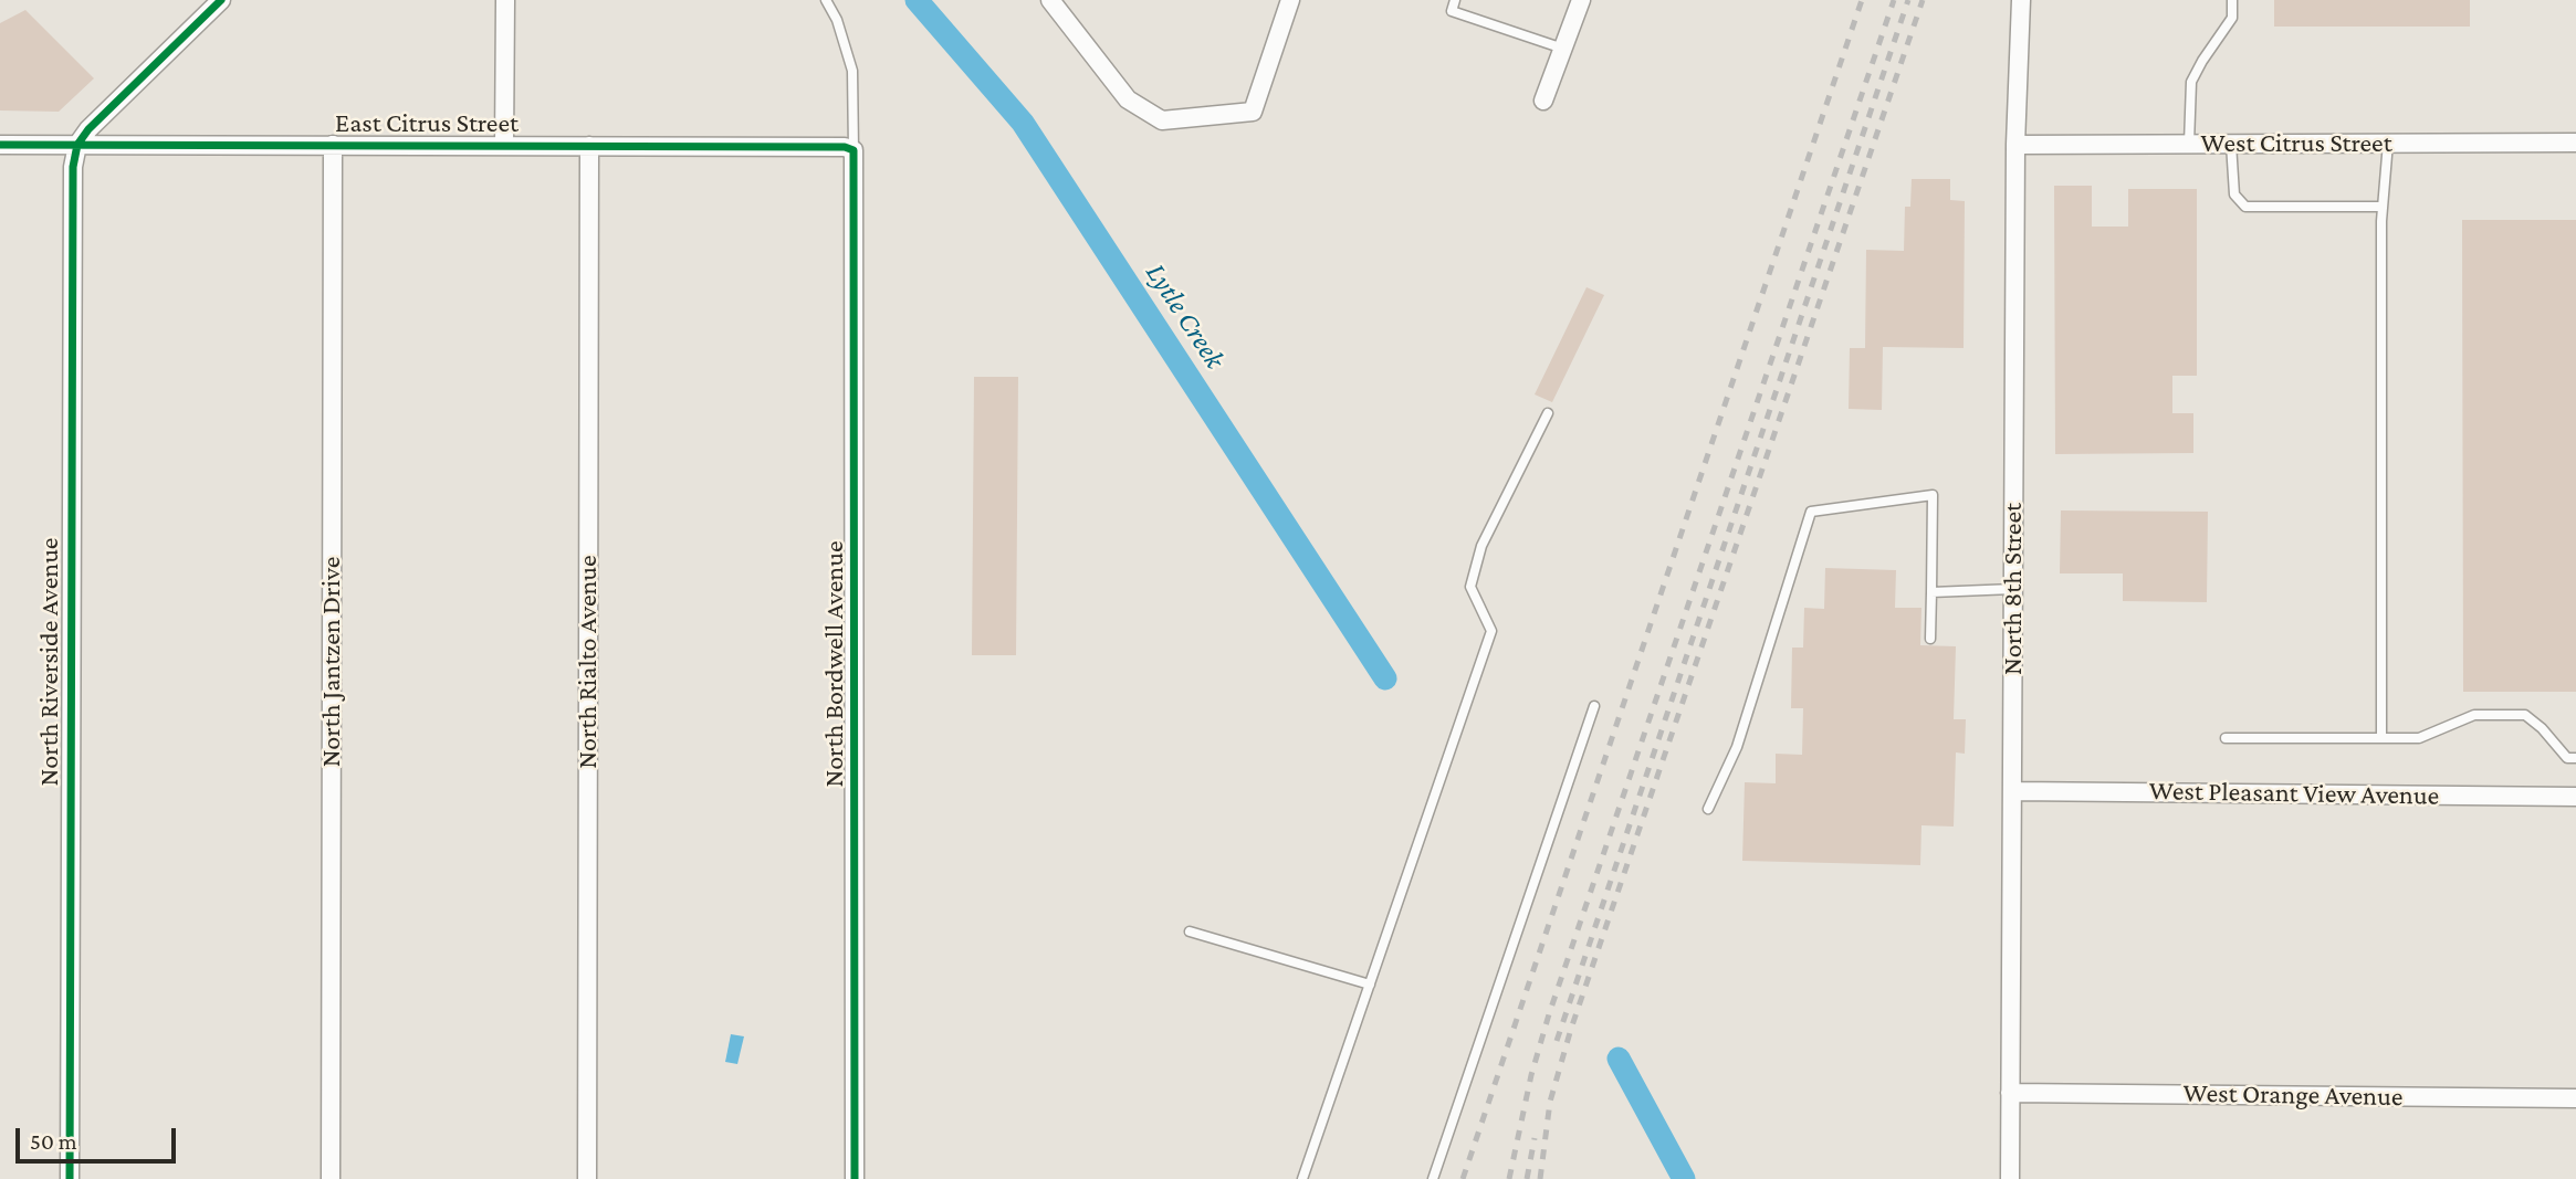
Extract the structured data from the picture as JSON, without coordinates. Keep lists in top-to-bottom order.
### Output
{
  "streets": {
    "street": [
      "East Citrus Street",
      "West Citrus Street",
      "North 8th Street",
      "North Riverside Avenue",
      "North Jantzen Drive",
      "North Rialto Avenue",
      "North Bordwell Avenue",
      "West Pleasant View Avenue",
      "West Orange Avenue"
    ]
  },
  "crossings": [
    ["East Citrus Street", "North Riverside Avenue"],
    ["East Citrus Street", "North Jantzen Drive"],
    ["East Citrus Street", "North Rialto Avenue"],
    ["East Citrus Street", "North Bordwell Avenue"],
    ["West Citrus Street", "North 8th Street"],
    ["North 8th Street", "West Pleasant View Avenue"],
    ["North 8th Street", "West Orange Avenue"]
  ],
  "water": ["Lytle Creek"],
  "scale_bar": "50 m"
}
